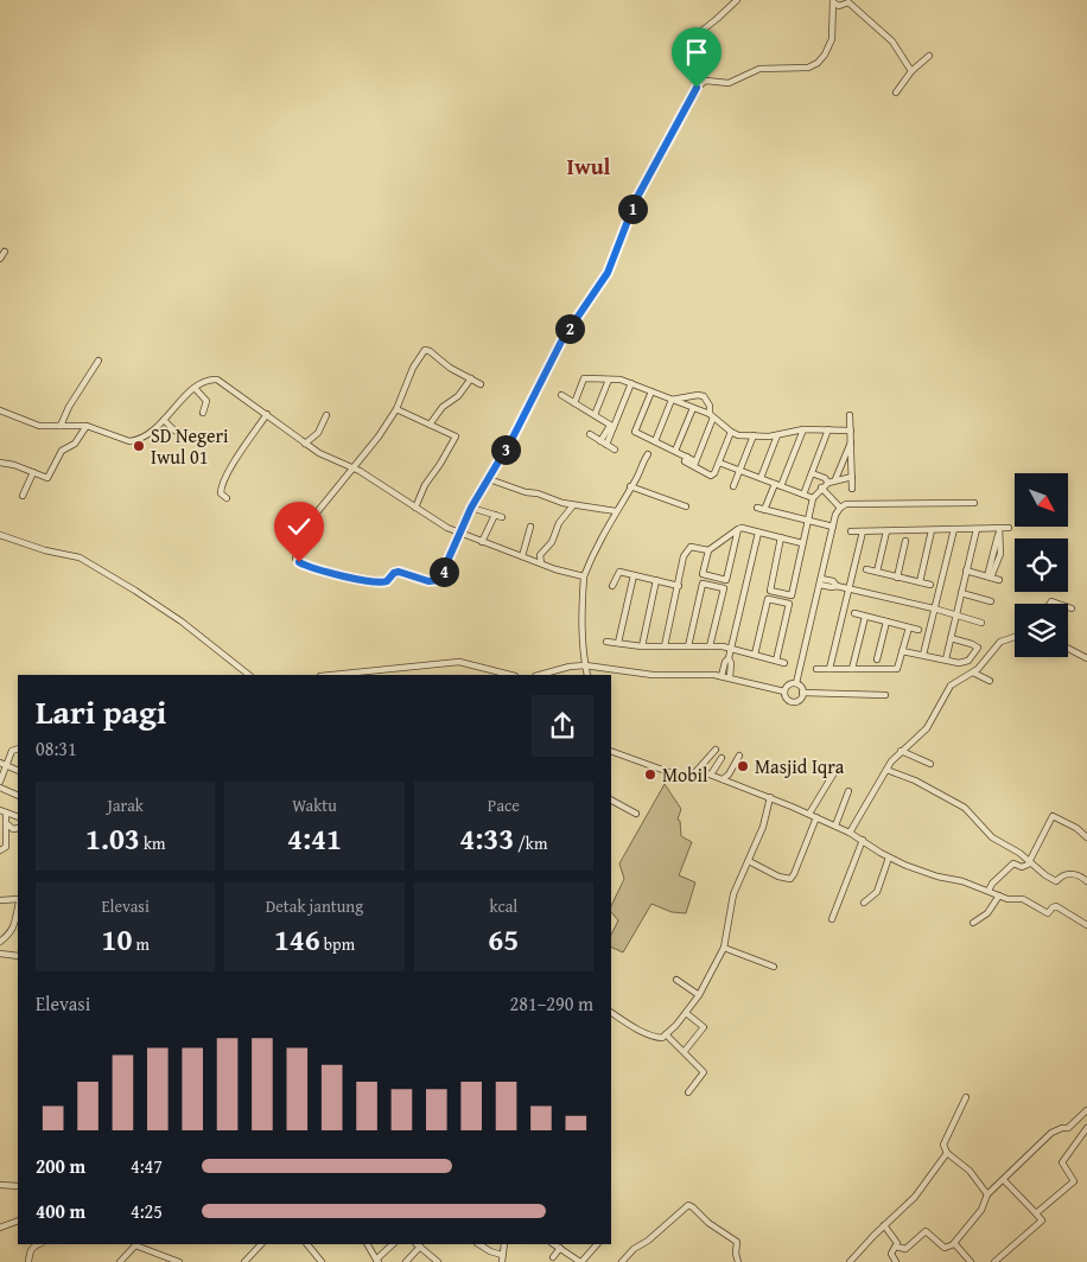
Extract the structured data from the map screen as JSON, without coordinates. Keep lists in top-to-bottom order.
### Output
{
  "districts": ["Iwul"],
  "places": ["SD Negeri Iwul 01", "Masjid Iqra", "Mobil"],
  "north": "bottom right",
  "page": {
    "pins": [
      "1",
      "2",
      "3",
      "4"
    ],
    "heading": ["Lari pagi", "08:31"],
    "stats": [
      ["Jarak", "1.03 km"],
      ["Waktu", "4:41"],
      ["Pace", "4:33 /km"],
      ["Elevasi", "10 m"],
      ["Detak jantung", "146 bpm"],
      ["kcal", "65"]
    ],
    "chart": ["Elevasi", "281–290 m"],
    "list": [
      {
        "name": "200 m",
        "note": "4:47"
      },
      {
        "name": "400 m",
        "note": "4:25"
      }
    ]
  }
}
